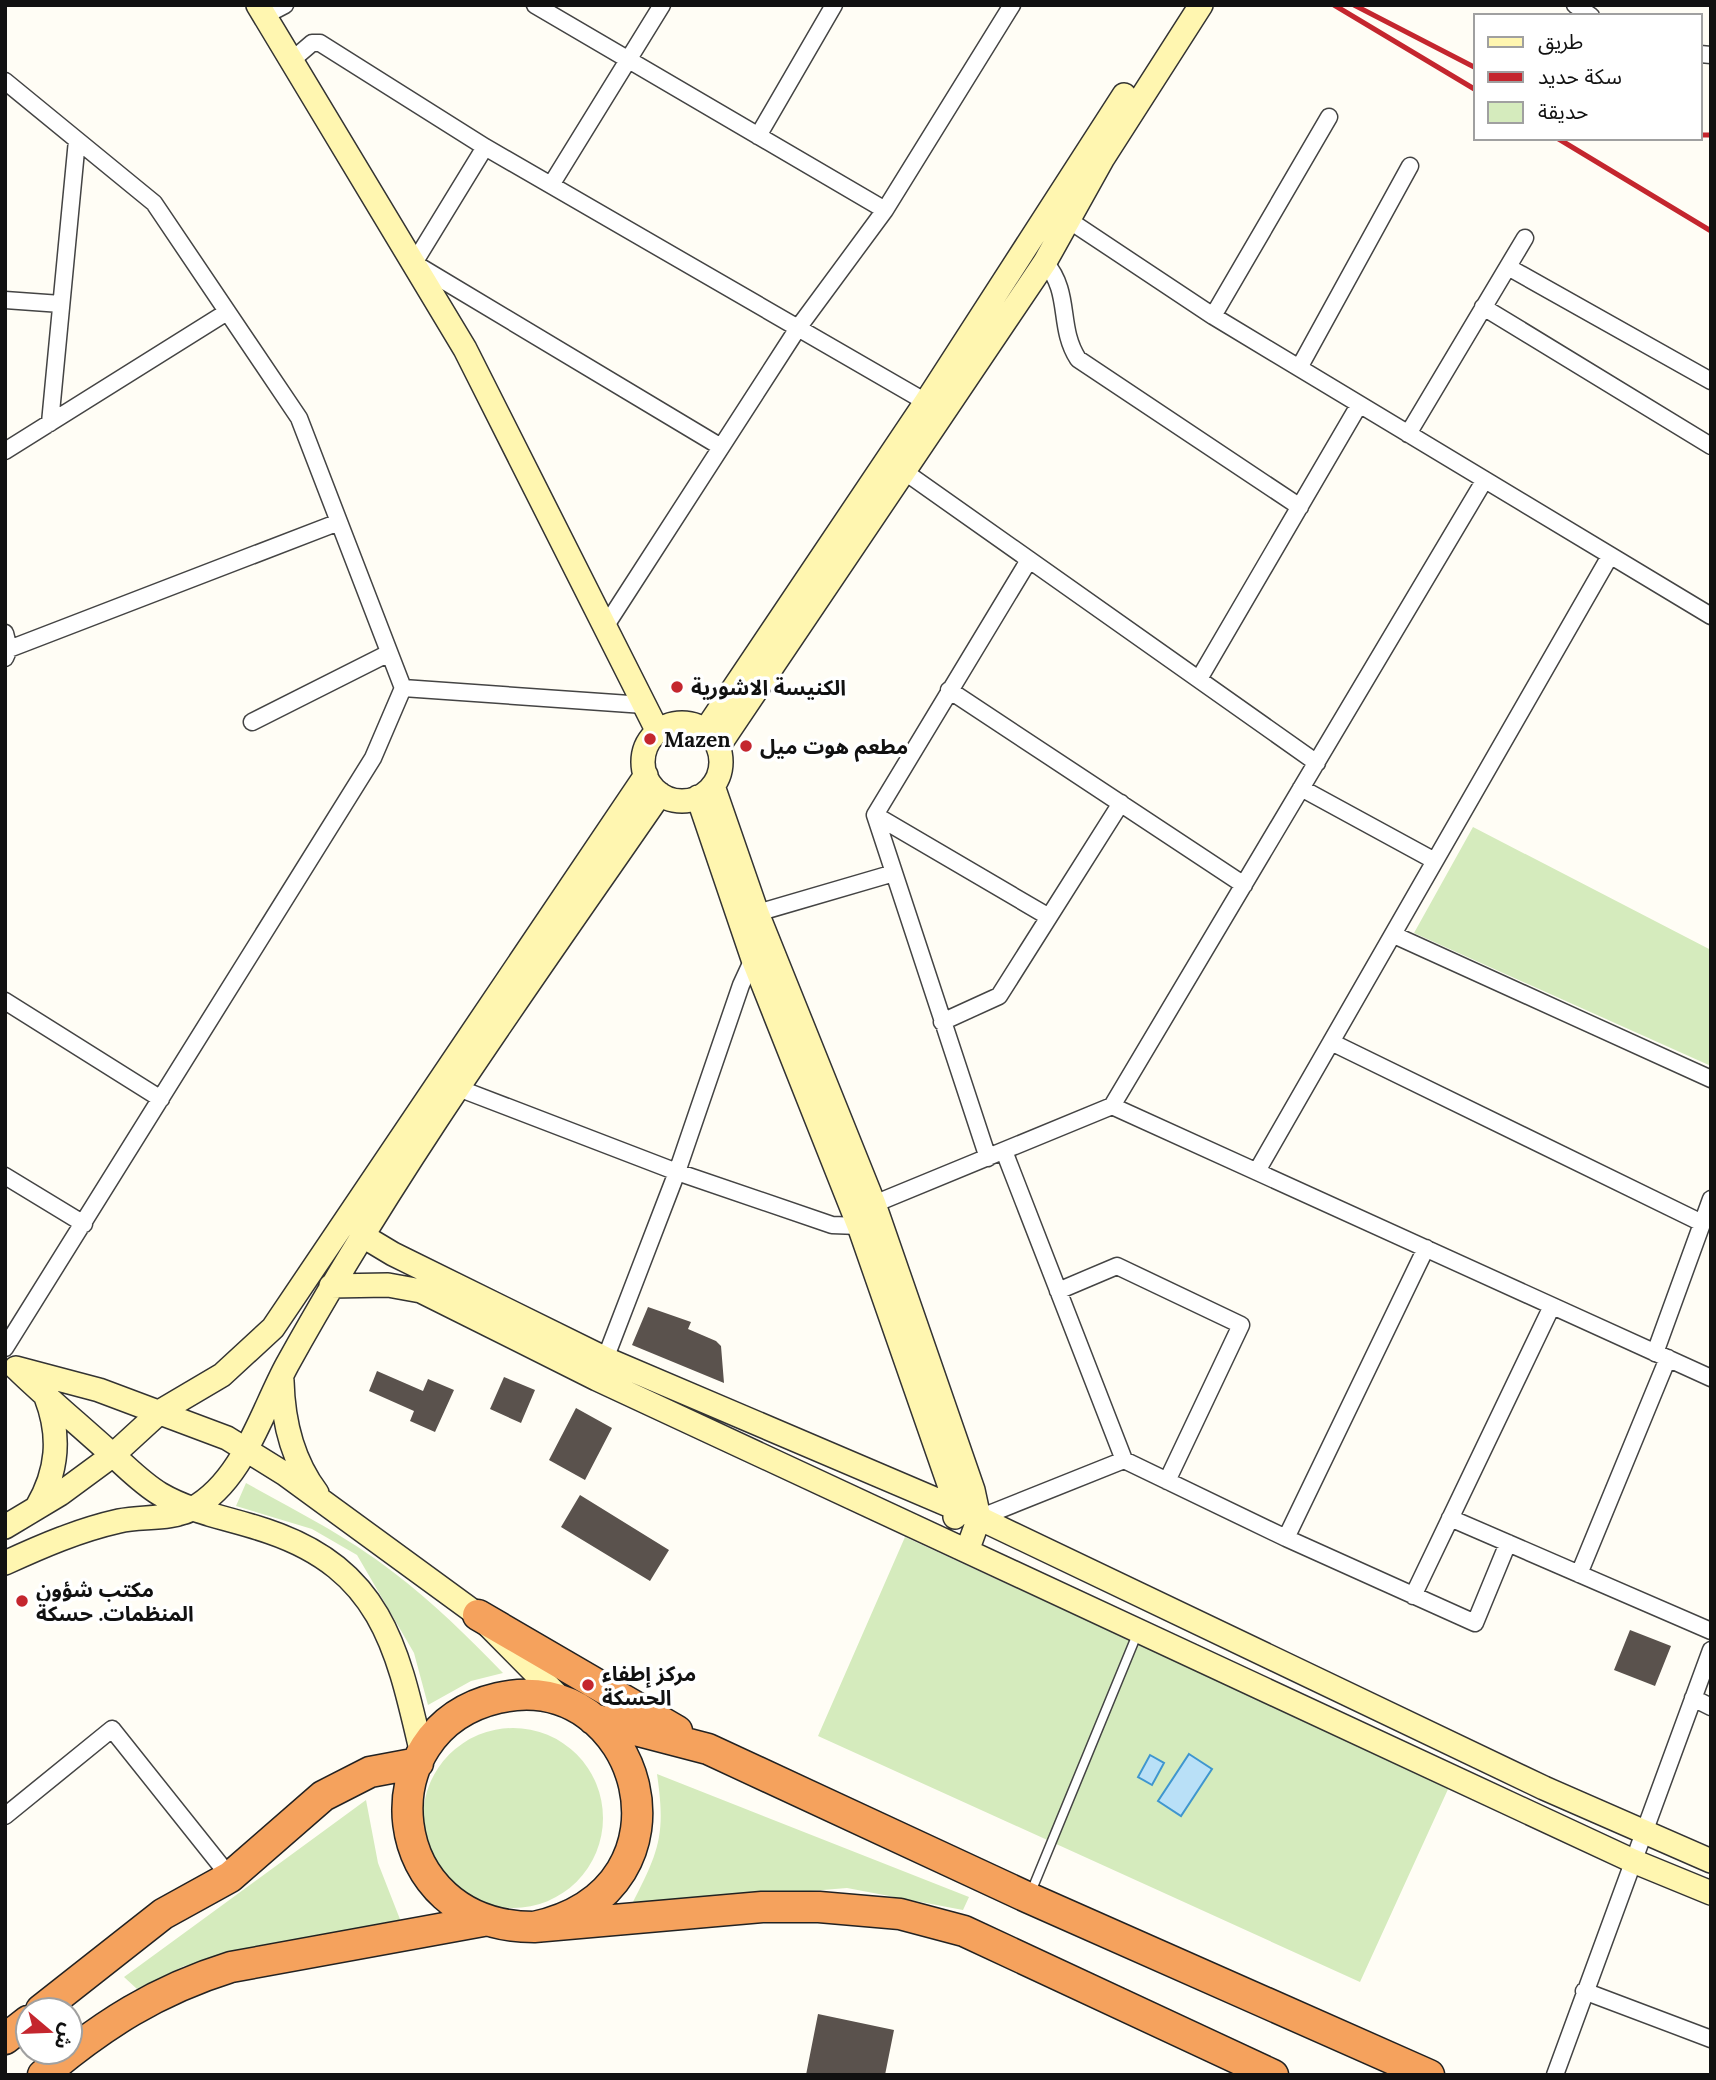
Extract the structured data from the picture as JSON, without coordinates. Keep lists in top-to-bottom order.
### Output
{
  "places": [
    "الكنيسة الاشورية",
    "Mazen",
    "مطعم هوت ميل",
    "مكتب شؤون المنظمات. حسكة",
    "مركز إطفاء الحسكة"
  ],
  "legend": ["طريق", "سكة حديد", "حديقة"],
  "north": "right"
}
